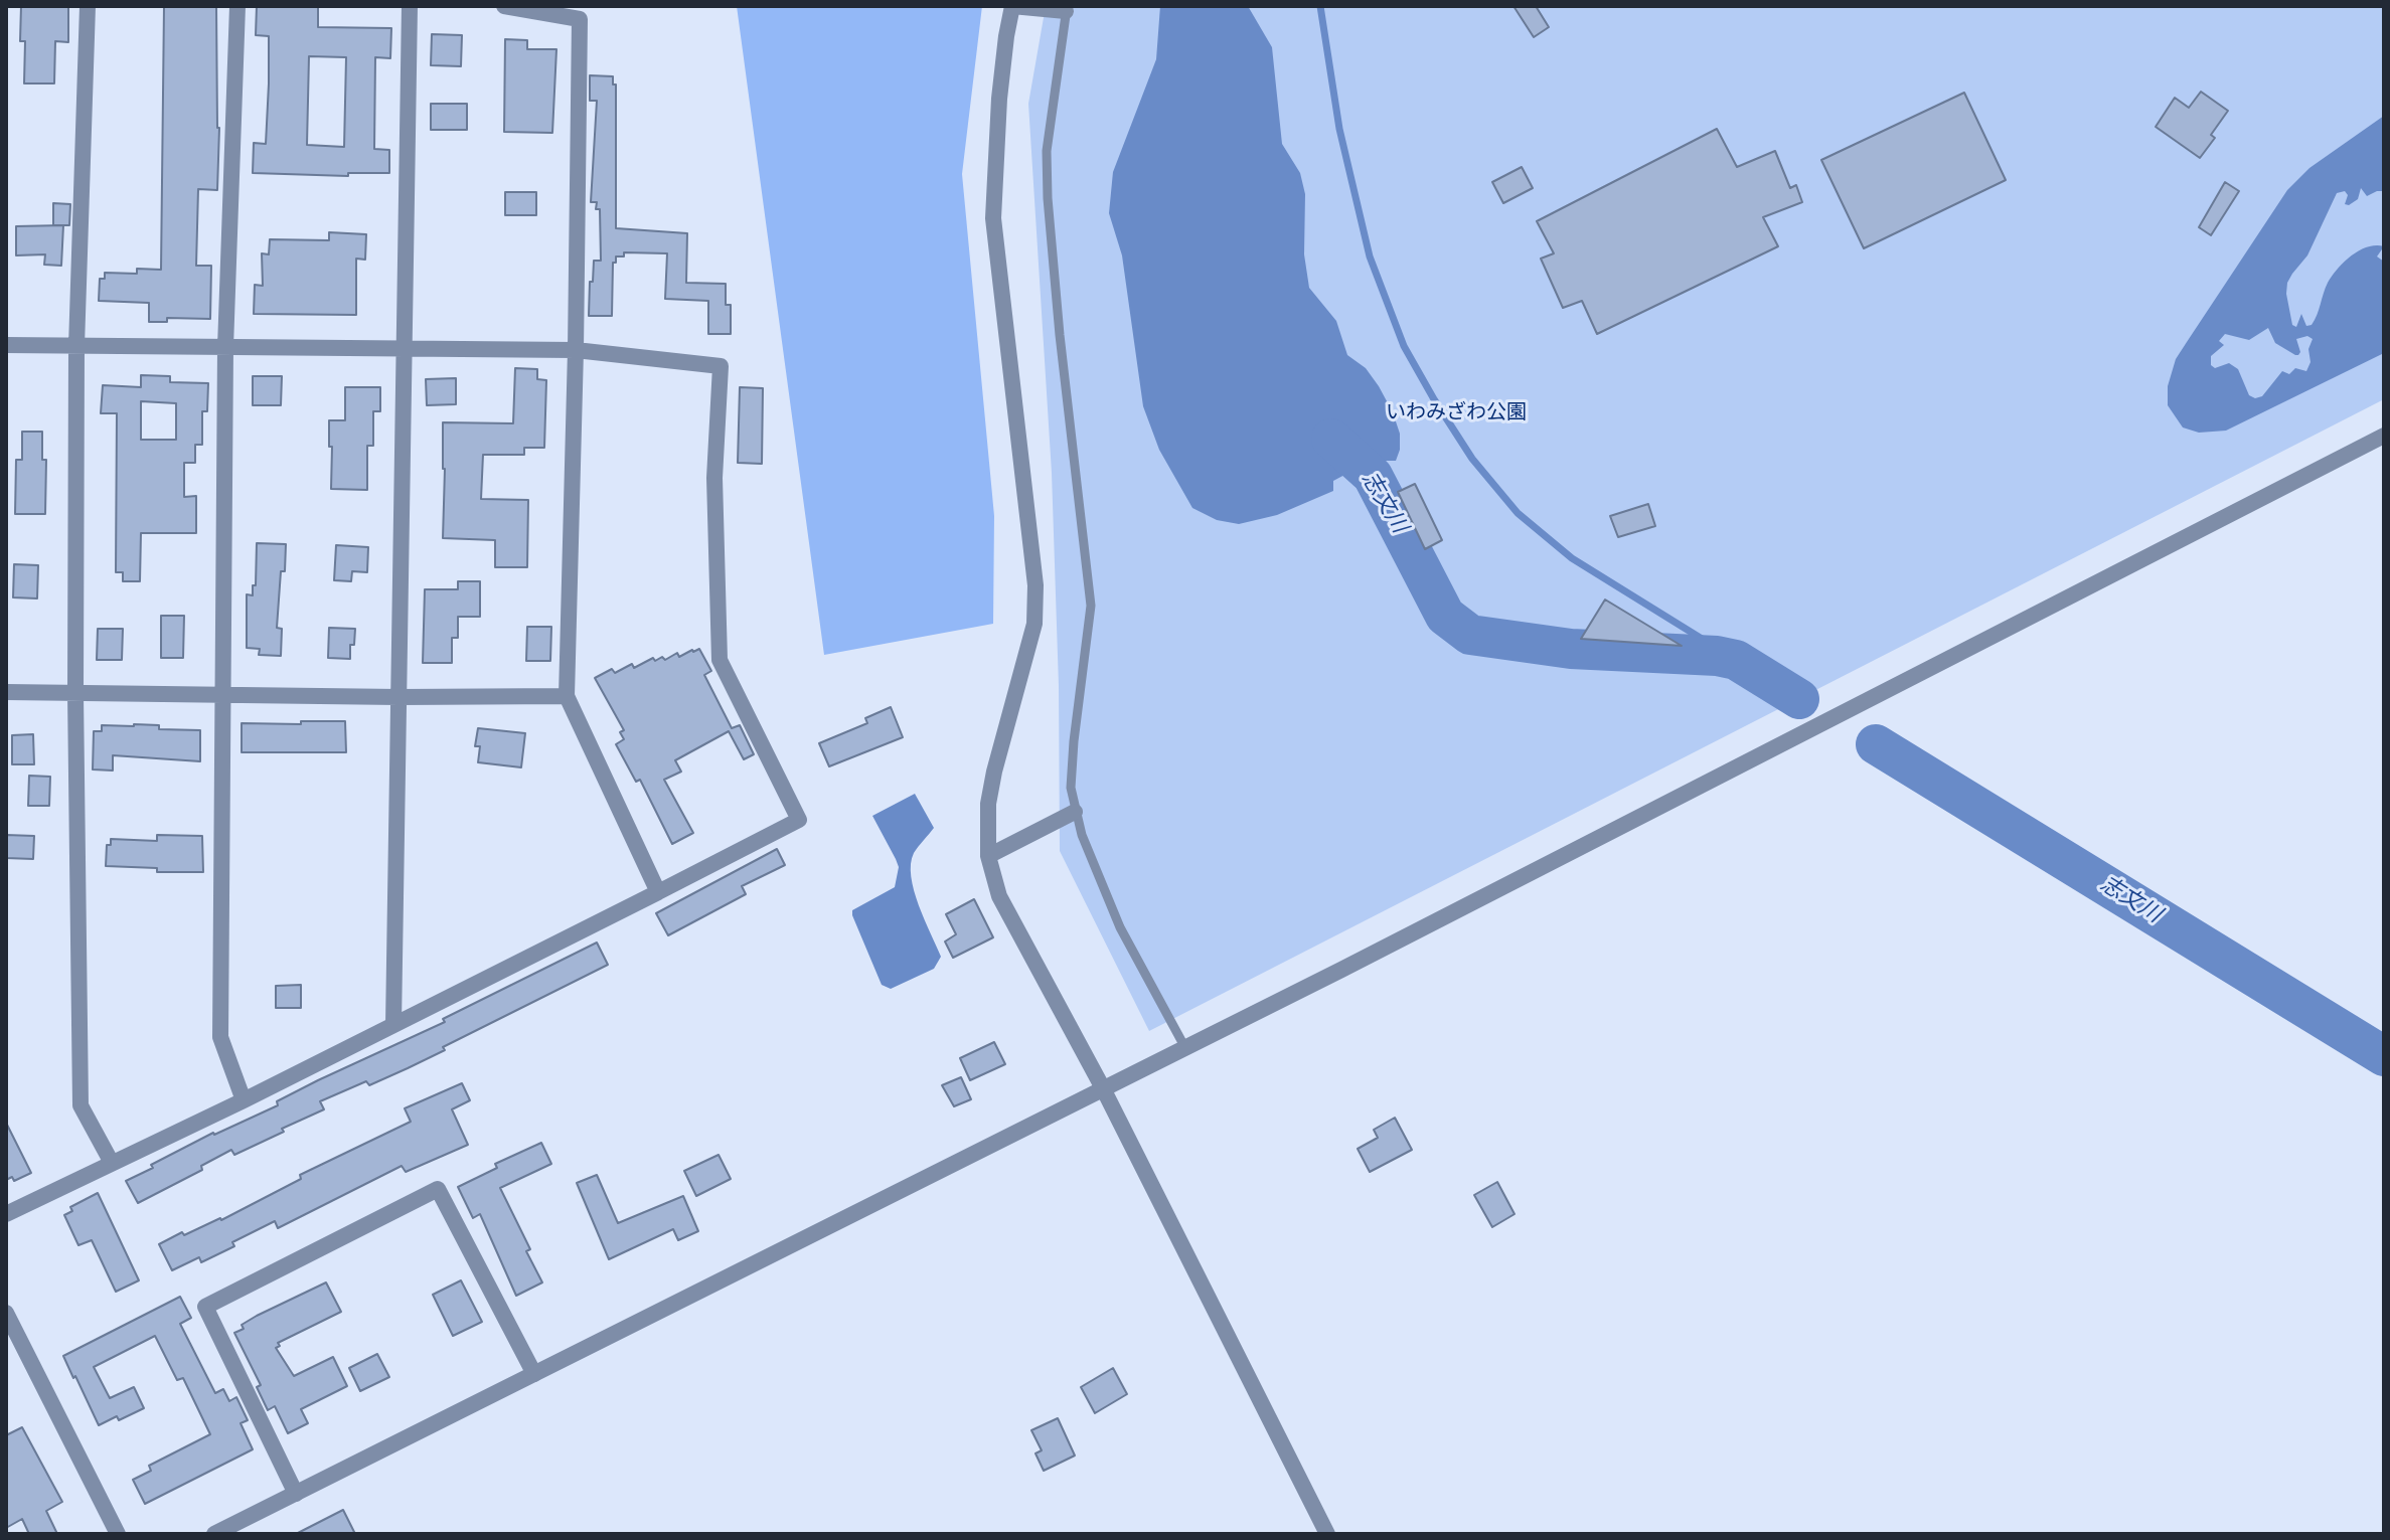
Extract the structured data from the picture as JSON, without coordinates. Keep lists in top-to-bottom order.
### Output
{
  "water": ["志文川"],
  "parks": ["いわみざわ公園"]
}
